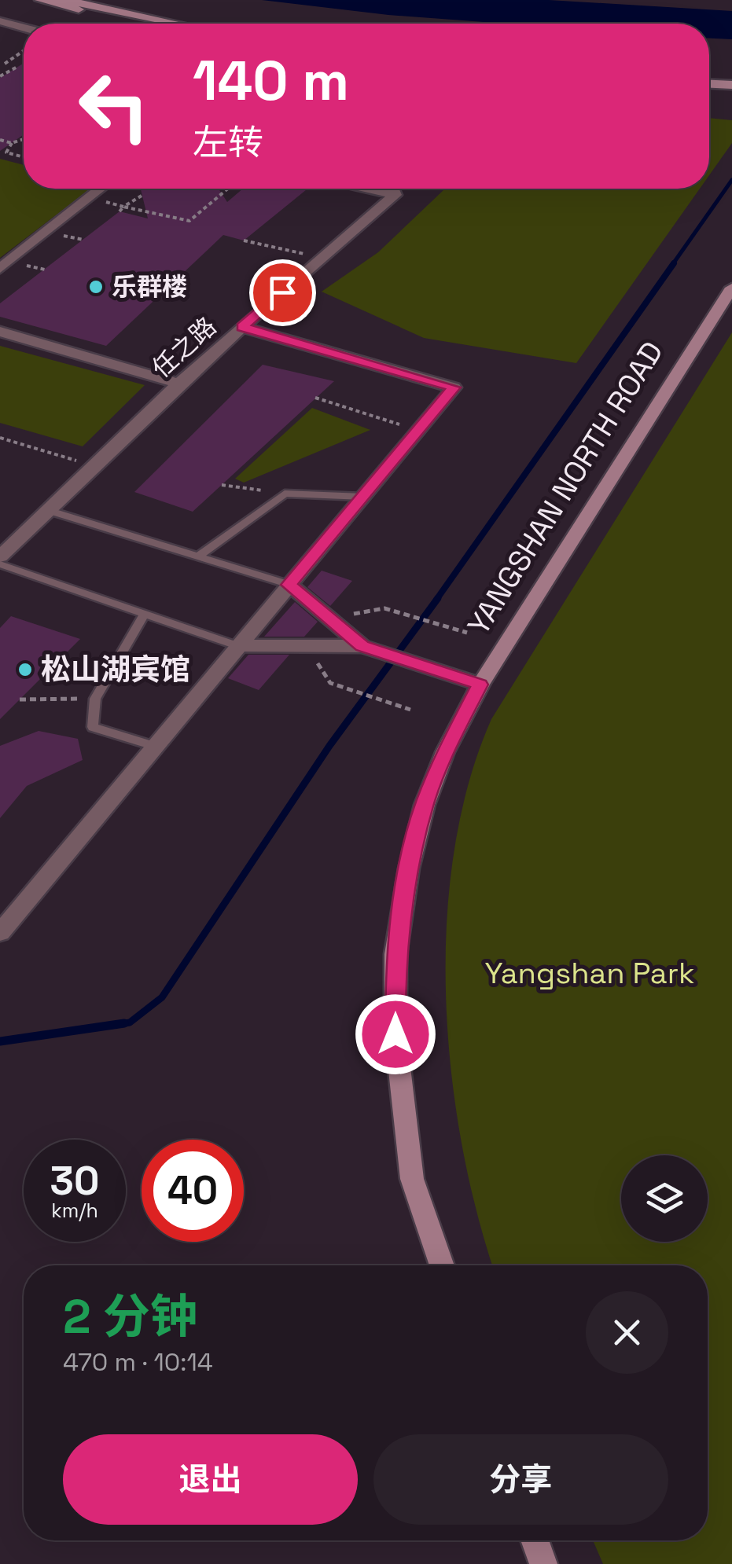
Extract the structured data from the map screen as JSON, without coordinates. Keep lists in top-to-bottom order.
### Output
{
  "streets": {
    "street": ["任之路", "YANGSHAN NORTH ROAD"]
  },
  "parks": ["Yangshan Park"],
  "places": ["乐群楼", "松山湖宾馆"],
  "page": {
    "turn": ["140 m", "左转"],
    "speed": "30 km/h",
    "limit": "40",
    "heading": ["2 分钟", "470 m · 10:14"],
    "buttons": ["退出", "分享"]
  }
}
